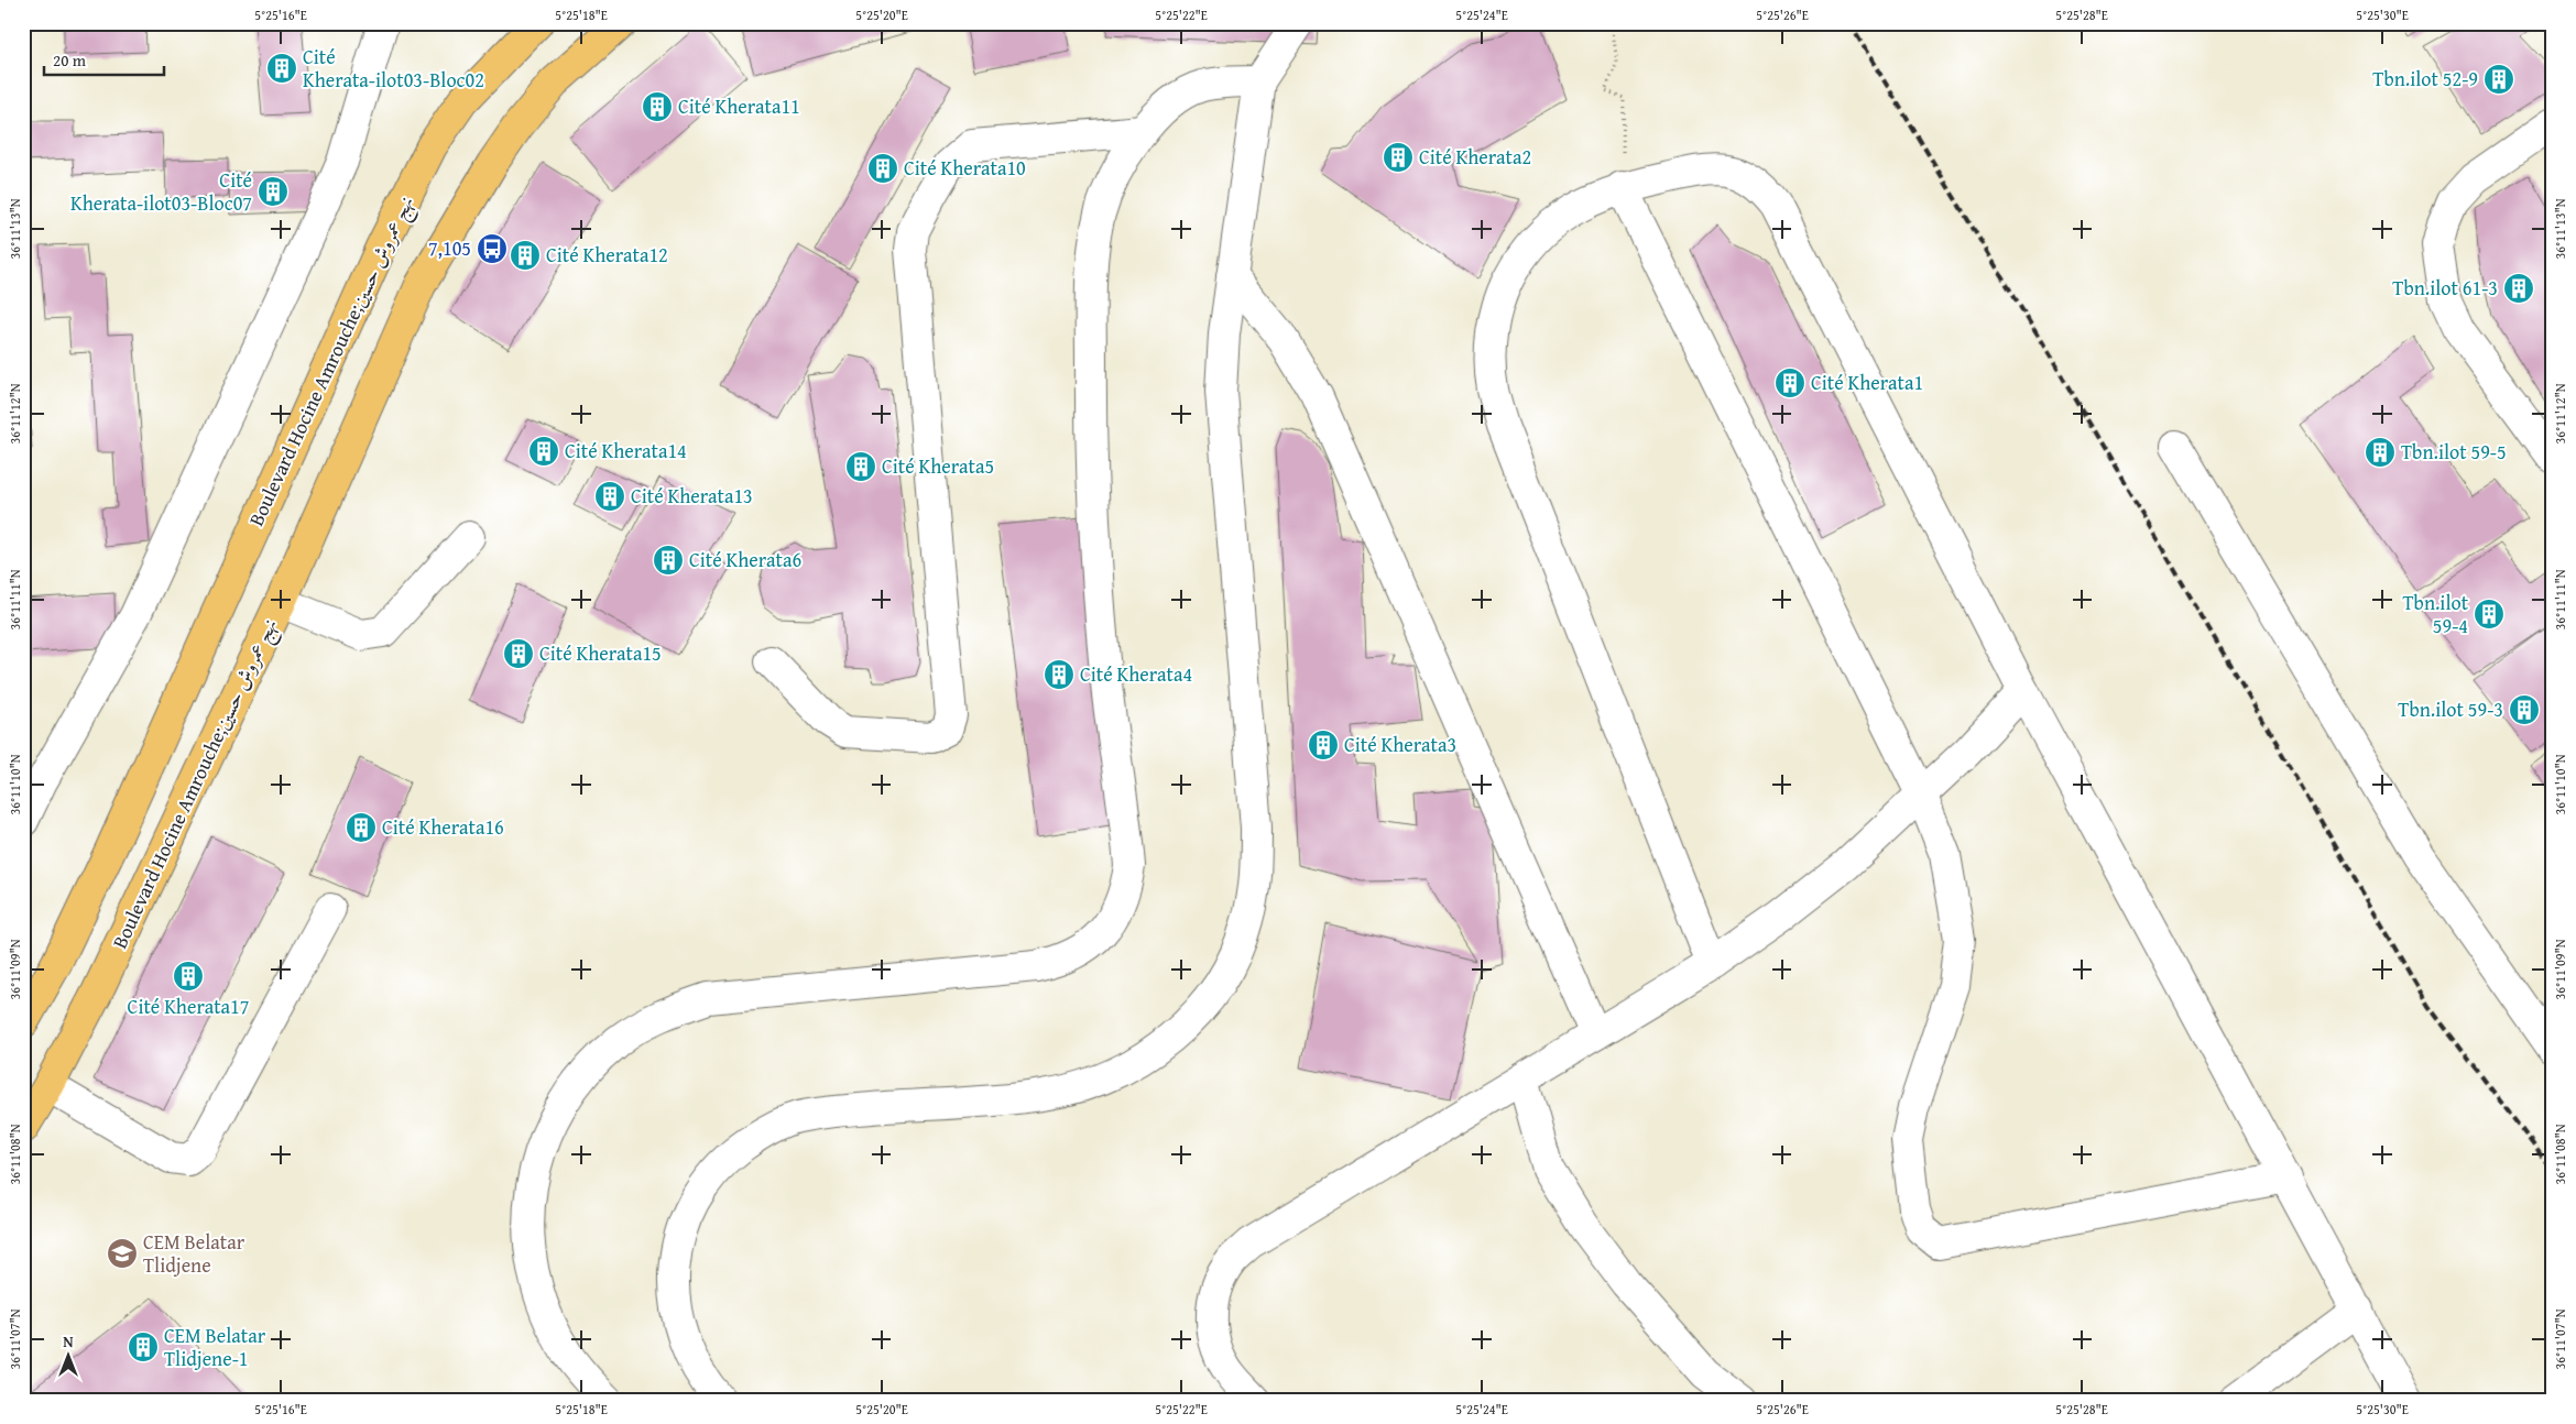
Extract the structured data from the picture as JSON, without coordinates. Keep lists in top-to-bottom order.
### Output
{
  "streets": {
    "main road": ["Boulevard Hocine Amrouche;نهج عمروش حسين"]
  },
  "places": {
    "building": [
      "Cité Kherata-ilot03-Bloc02",
      "Tbn.ilot 52-9",
      "Cité Kherata11",
      "Cité Kherata2",
      "Cité Kherata10",
      "Cité Kherata-ilot03-Bloc07",
      "Cité Kherata12",
      "Tbn.ilot 61-3",
      "Cité Kherata1",
      "Cité Kherata14",
      "Tbn.ilot 59-5",
      "Cité Kherata5",
      "Cité Kherata13",
      "Cité Kherata6",
      "Tbn.ilot 59-4",
      "Cité Kherata15",
      "Cité Kherata4",
      "Tbn.ilot 59-3",
      "Cité Kherata3",
      "Cité Kherata16",
      "Cité Kherata17",
      "CEM Belatar Tlidjene-1"
    ],
    "bus stop": ["7,105"],
    "school or university": ["CEM Belatar Tlidjene"]
  },
  "scale_bar": "20 m",
  "north": "top",
  "coordinates": [
    "5°25'16\"E",
    "5°25'18\"E",
    "5°25'20\"E",
    "5°25'22\"E",
    "5°25'24\"E",
    "5°25'26\"E",
    "5°25'28\"E",
    "5°25'30\"E",
    "36°11'13\"N",
    "36°11'12\"N",
    "36°11'11\"N",
    "36°11'10\"N",
    "36°11'09\"N",
    "36°11'08\"N",
    "36°11'07\"N"
  ]
}
